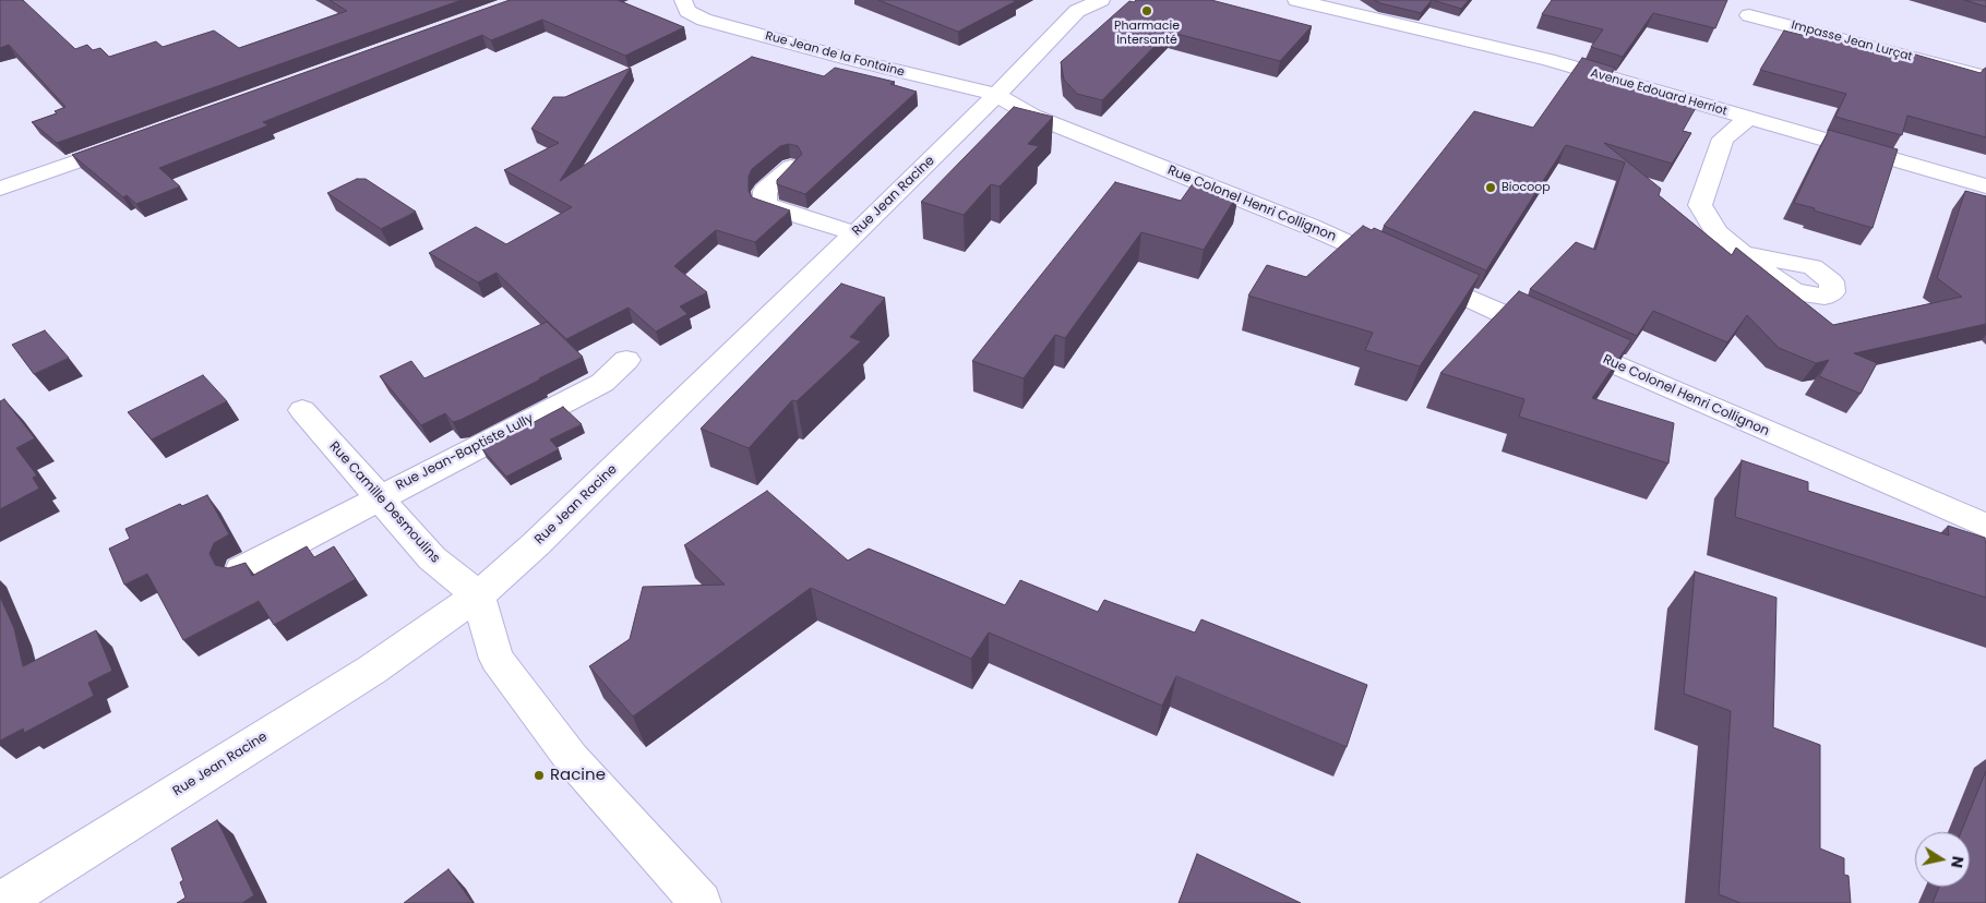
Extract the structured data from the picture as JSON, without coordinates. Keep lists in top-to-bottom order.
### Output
{
  "streets": {
    "street": [
      "Impasse Jean Lurçat",
      "Rue Jean de la Fontaine",
      "Avenue Edouard Herriot",
      "Rue Jean Racine",
      "Rue Colonel Henri Collignon",
      "Rue Jean-Baptiste Lully",
      "Rue Camille Desmoulins"
    ]
  },
  "crossings": [
    ["Rue Jean de la Fontaine", "Rue Jean Racine"],
    ["Rue Jean de la Fontaine", "Rue Colonel Henri Collignon"],
    ["Rue Jean Racine", "Rue Colonel Henri Collignon"],
    ["Rue Jean Racine", "Rue Camille Desmoulins"],
    ["Rue Jean-Baptiste Lully", "Rue Camille Desmoulins"]
  ],
  "places": ["Pharmacie Intersanté", "Biocoop", "Racine"],
  "north": "right"
}
